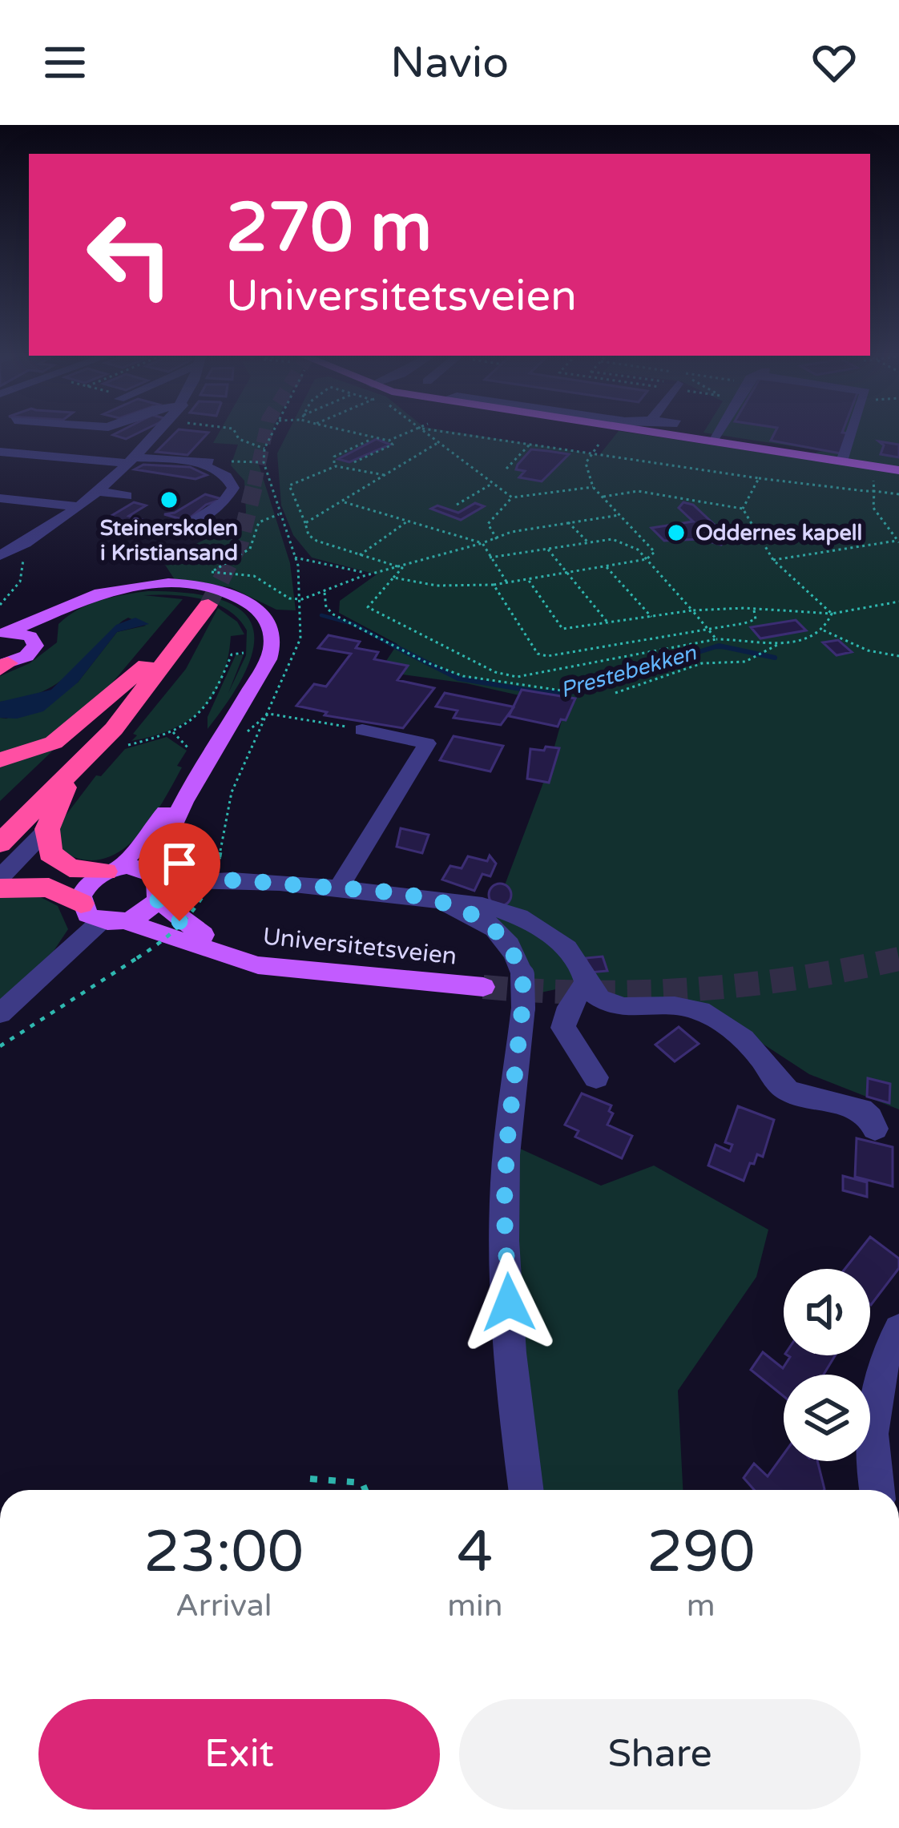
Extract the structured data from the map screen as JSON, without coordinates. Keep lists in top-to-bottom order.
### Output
{
  "streets": {
    "main road": ["Universitetsveien"]
  },
  "water": ["Prestebekken"],
  "places": ["Steinerskolen i Kristiansand", "Oddernes kapell"],
  "page": {
    "header": "Navio",
    "turn": ["270 m", "Universitetsveien"],
    "eta": [
      "23:00",
      "Arrival",
      "4",
      "min",
      "290",
      "m"
    ],
    "buttons": ["Exit", "Share"]
  }
}
